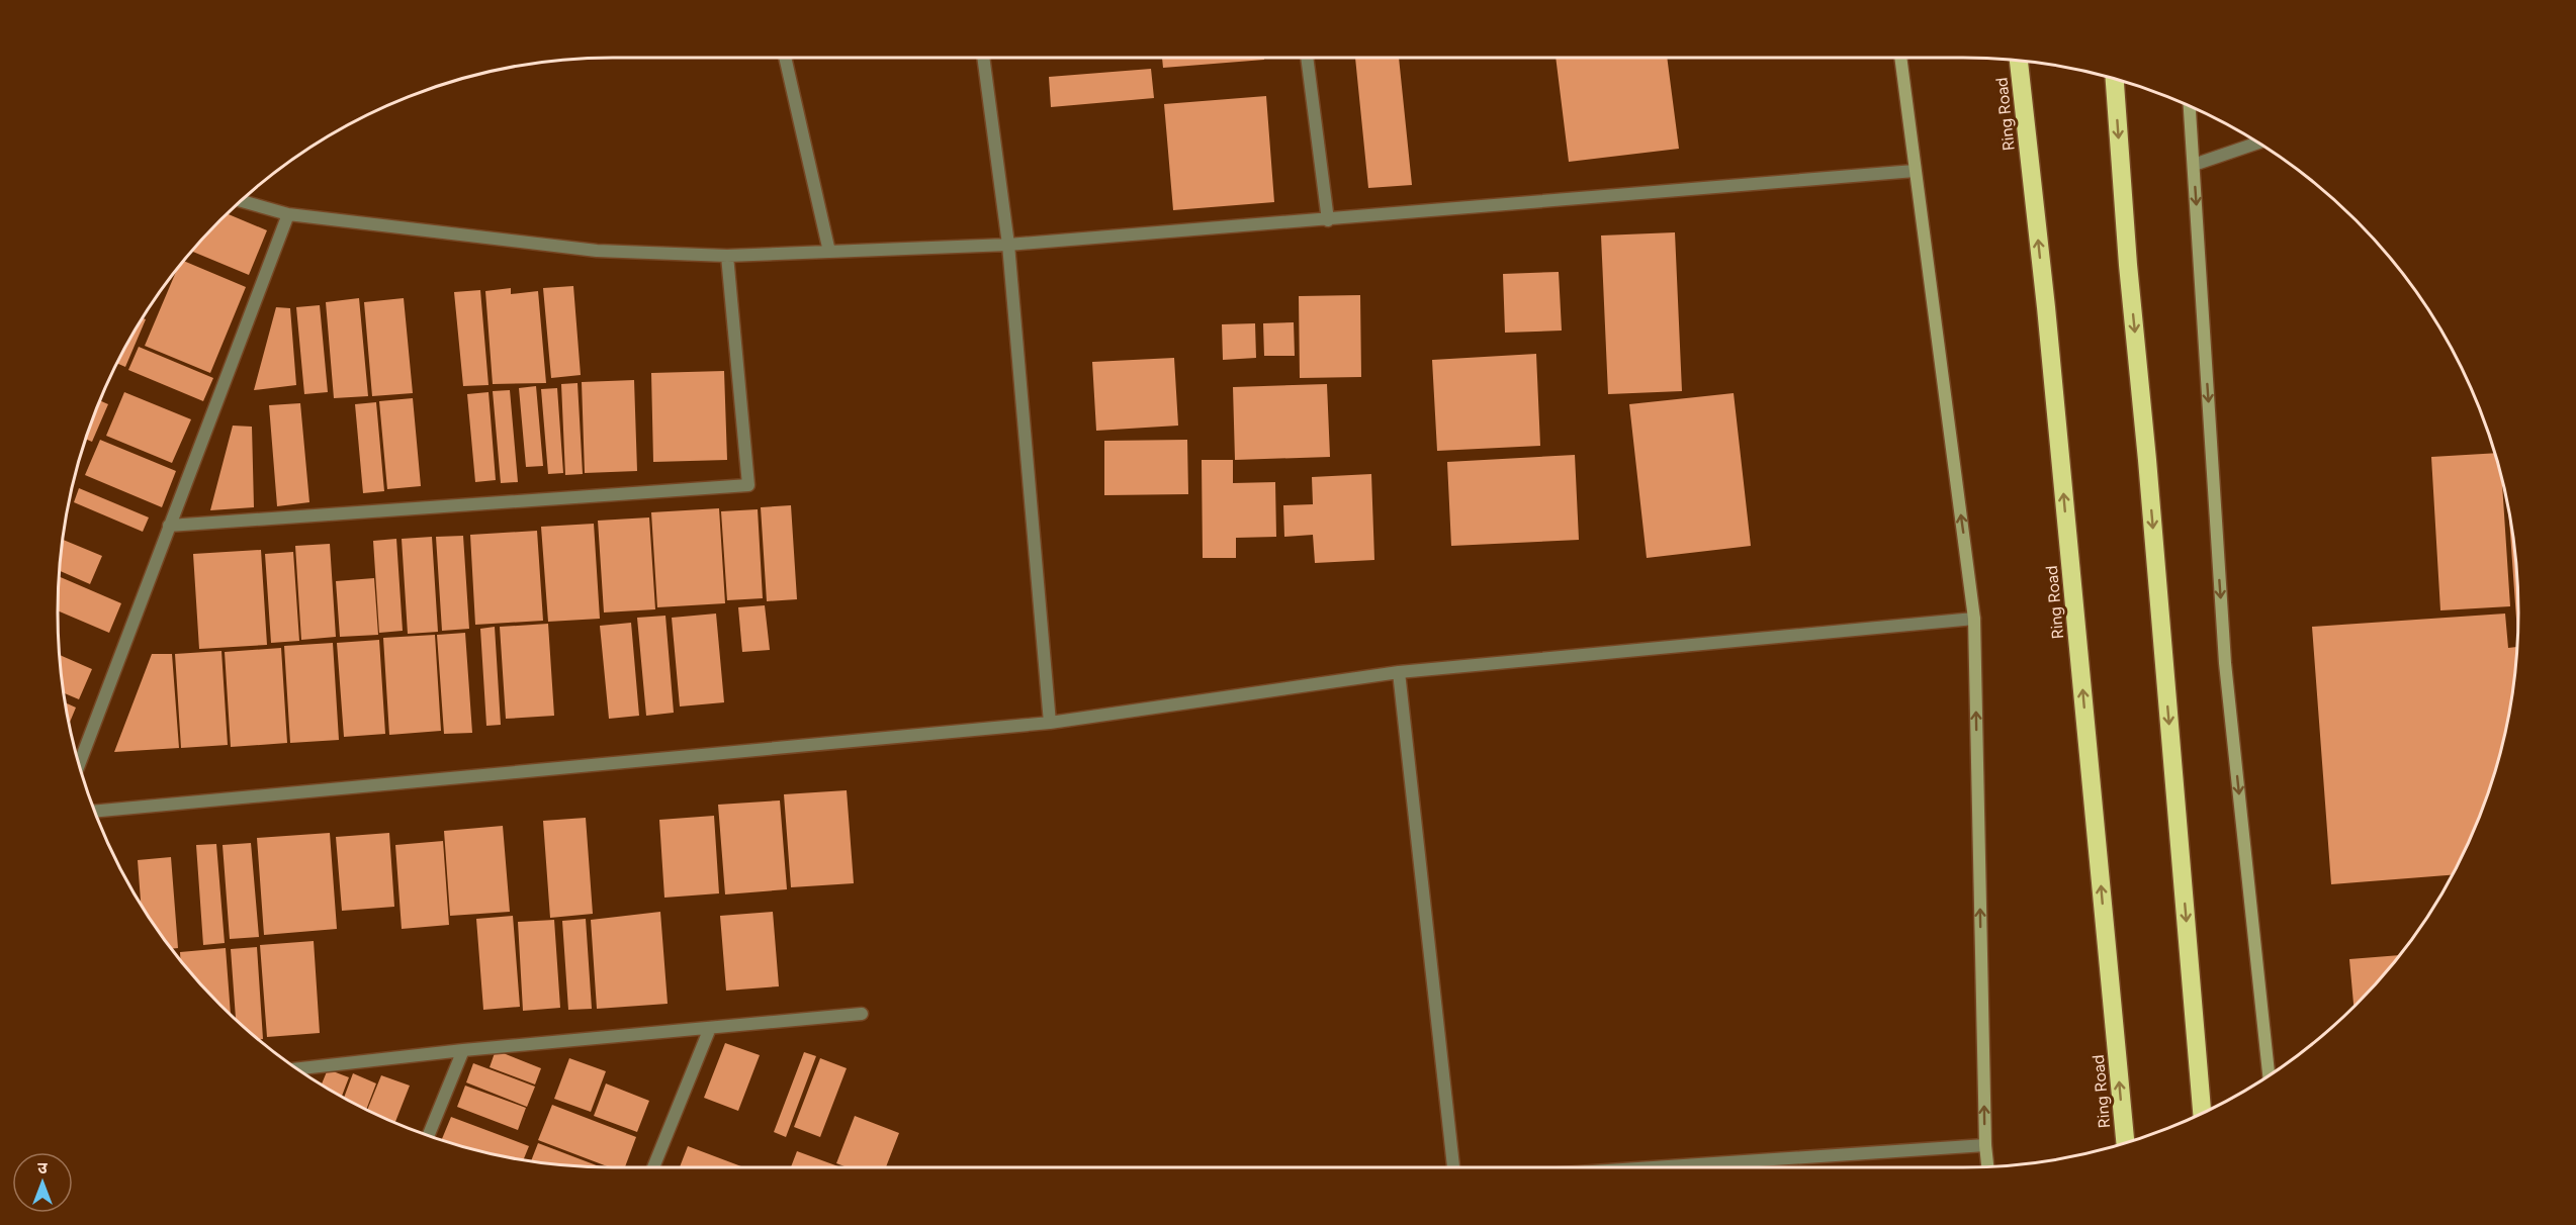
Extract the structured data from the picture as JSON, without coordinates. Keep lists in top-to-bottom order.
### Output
{
  "streets": {
    "highway": ["Ring Road"]
  },
  "north": "top"
}
